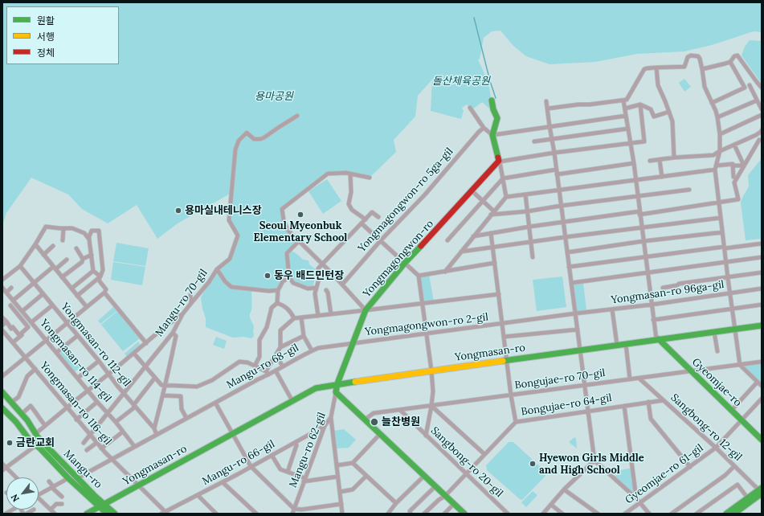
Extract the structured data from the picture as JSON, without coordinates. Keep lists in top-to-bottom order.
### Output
{
  "streets": {
    "main road": [
      "Yongmagongwon-ro",
      "Yongmasan-ro",
      "Gyeomjae-ro",
      "Mangu-ro"
    ],
    "street": [
      "Yongmagongwon-ro 5ga-gil",
      "Yongmasan-ro 96ga-gil",
      "Mangu-ro 70-gil",
      "Yongmagongwon-ro 2-gil",
      "Yongmasan-ro 112-gil",
      "Yongmasan-ro 114-gil",
      "Mangu-ro 68-gil",
      "Bongujae-ro 70-gil",
      "Yongmasan-ro 116-gil",
      "Bongujae-ro 64-gil",
      "Sangbong-ro 12-gil",
      "Mangu-ro 62-gil",
      "Sangbong-ro 20-gil",
      "Mangu-ro 66-gil",
      "Gyeomjae-ro 61-gil"
    ]
  },
  "crossings": [
    ["Yongmagongwon-ro", "Yongmagongwon-ro 2-gil"],
    ["Yongmagongwon-ro", "Yongmasan-ro"],
    ["Yongmagongwon-ro", "Mangu-ro 68-gil"],
    ["Yongmagongwon-ro", "Mangu-ro 62-gil"],
    ["Yongmasan-ro 96ga-gil", "Yongmagongwon-ro 2-gil"],
    ["Mangu-ro 70-gil", "Yongmasan-ro 112-gil"],
    ["Mangu-ro 70-gil", "Yongmasan-ro 114-gil"],
    ["Mangu-ro 70-gil", "Yongmasan-ro 116-gil"],
    ["Yongmagongwon-ro 2-gil", "Mangu-ro 68-gil"],
    ["Yongmasan-ro 112-gil", "Mangu-ro 68-gil"],
    ["Yongmasan-ro", "Gyeomjae-ro"],
    ["Yongmasan-ro", "Yongmasan-ro 116-gil"],
    ["Yongmasan-ro", "Mangu-ro"],
    ["Yongmasan-ro 114-gil", "Mangu-ro 68-gil"],
    ["Mangu-ro 68-gil", "Yongmasan-ro 116-gil"],
    ["Mangu-ro 68-gil", "Mangu-ro"],
    ["Bongujae-ro 70-gil", "Gyeomjae-ro"],
    ["Bongujae-ro 70-gil", "Sangbong-ro 12-gil"],
    ["Bongujae-ro 70-gil", "Sangbong-ro 20-gil"],
    ["Gyeomjae-ro", "Gyeomjae-ro 61-gil"],
    ["Yongmasan-ro 116-gil", "Mangu-ro 66-gil"],
    ["Bongujae-ro 64-gil", "Sangbong-ro 12-gil"],
    ["Bongujae-ro 64-gil", "Sangbong-ro 20-gil"],
    ["Sangbong-ro 12-gil", "Gyeomjae-ro 61-gil"],
    ["Mangu-ro 62-gil", "Mangu-ro 66-gil"]
  ],
  "parks": ["돌산체육공원", "용마공원"],
  "places": [
    "용마실내테니스장",
    "Seoul Myeonbuk Elementary School",
    "동우 배드민턴장",
    "늘찬병원",
    "금란교회",
    "Hyewon Girls Middle and High School"
  ],
  "legend": ["원활", "서행", "정체"],
  "north": "bottom left"
}
